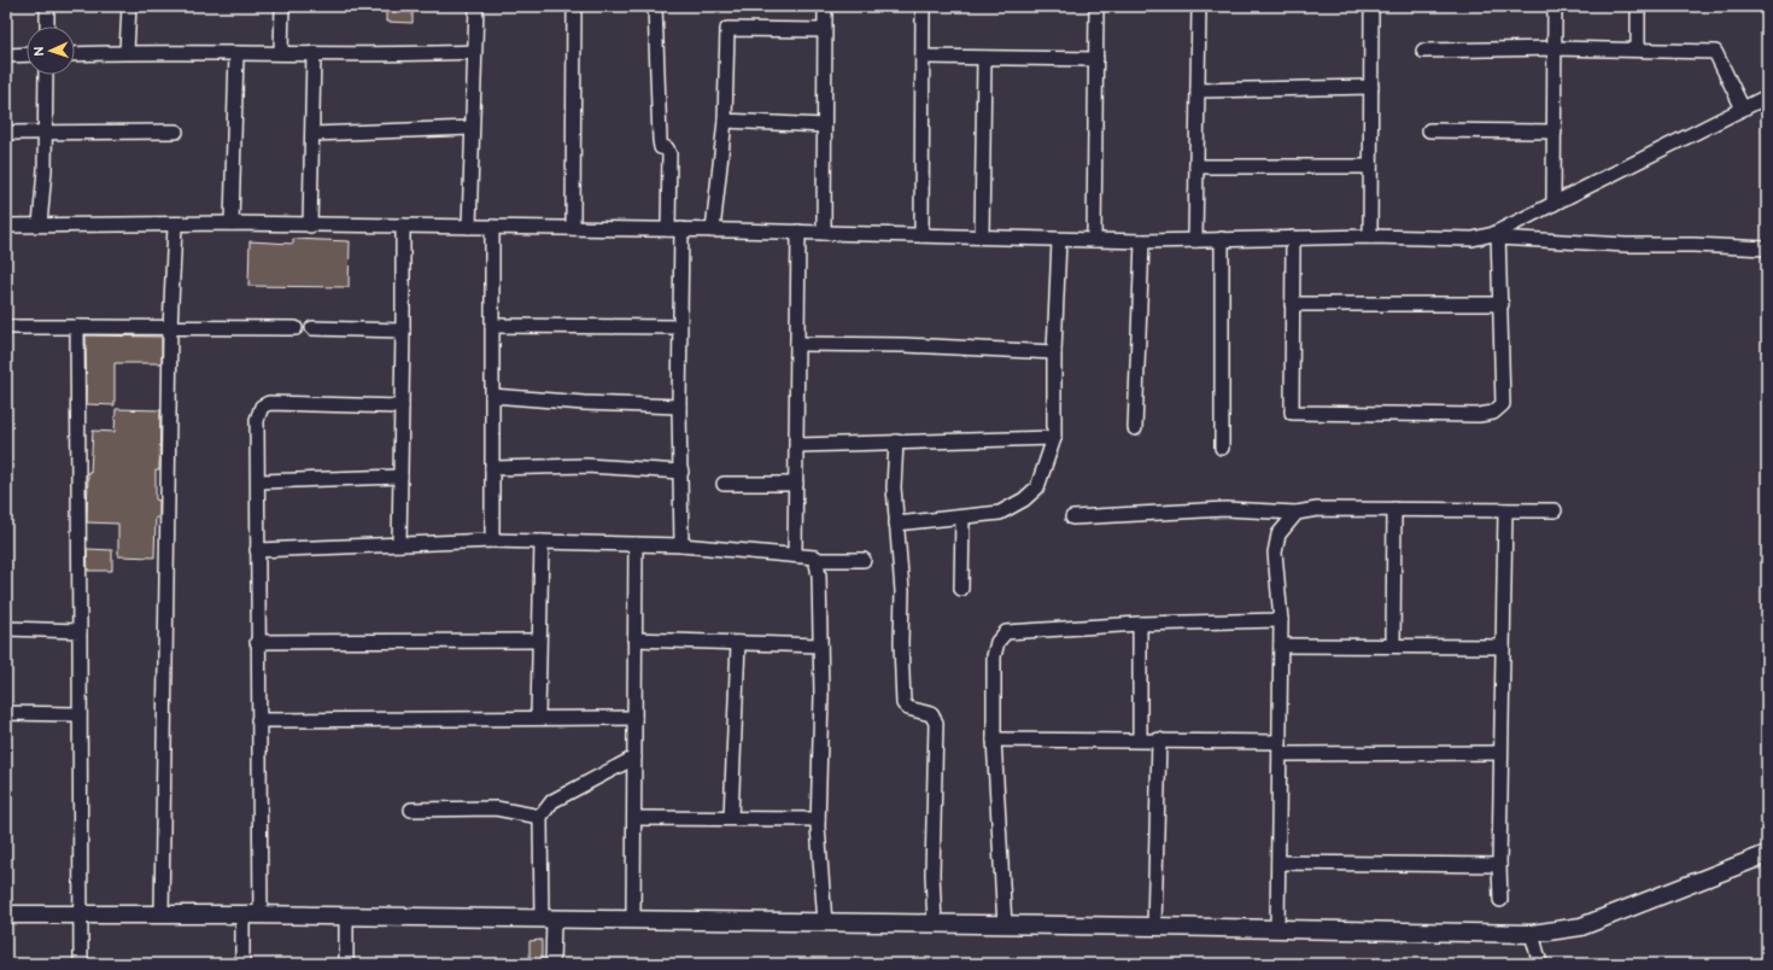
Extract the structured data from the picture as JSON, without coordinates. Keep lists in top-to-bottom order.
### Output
{
  "north": "left"
}
